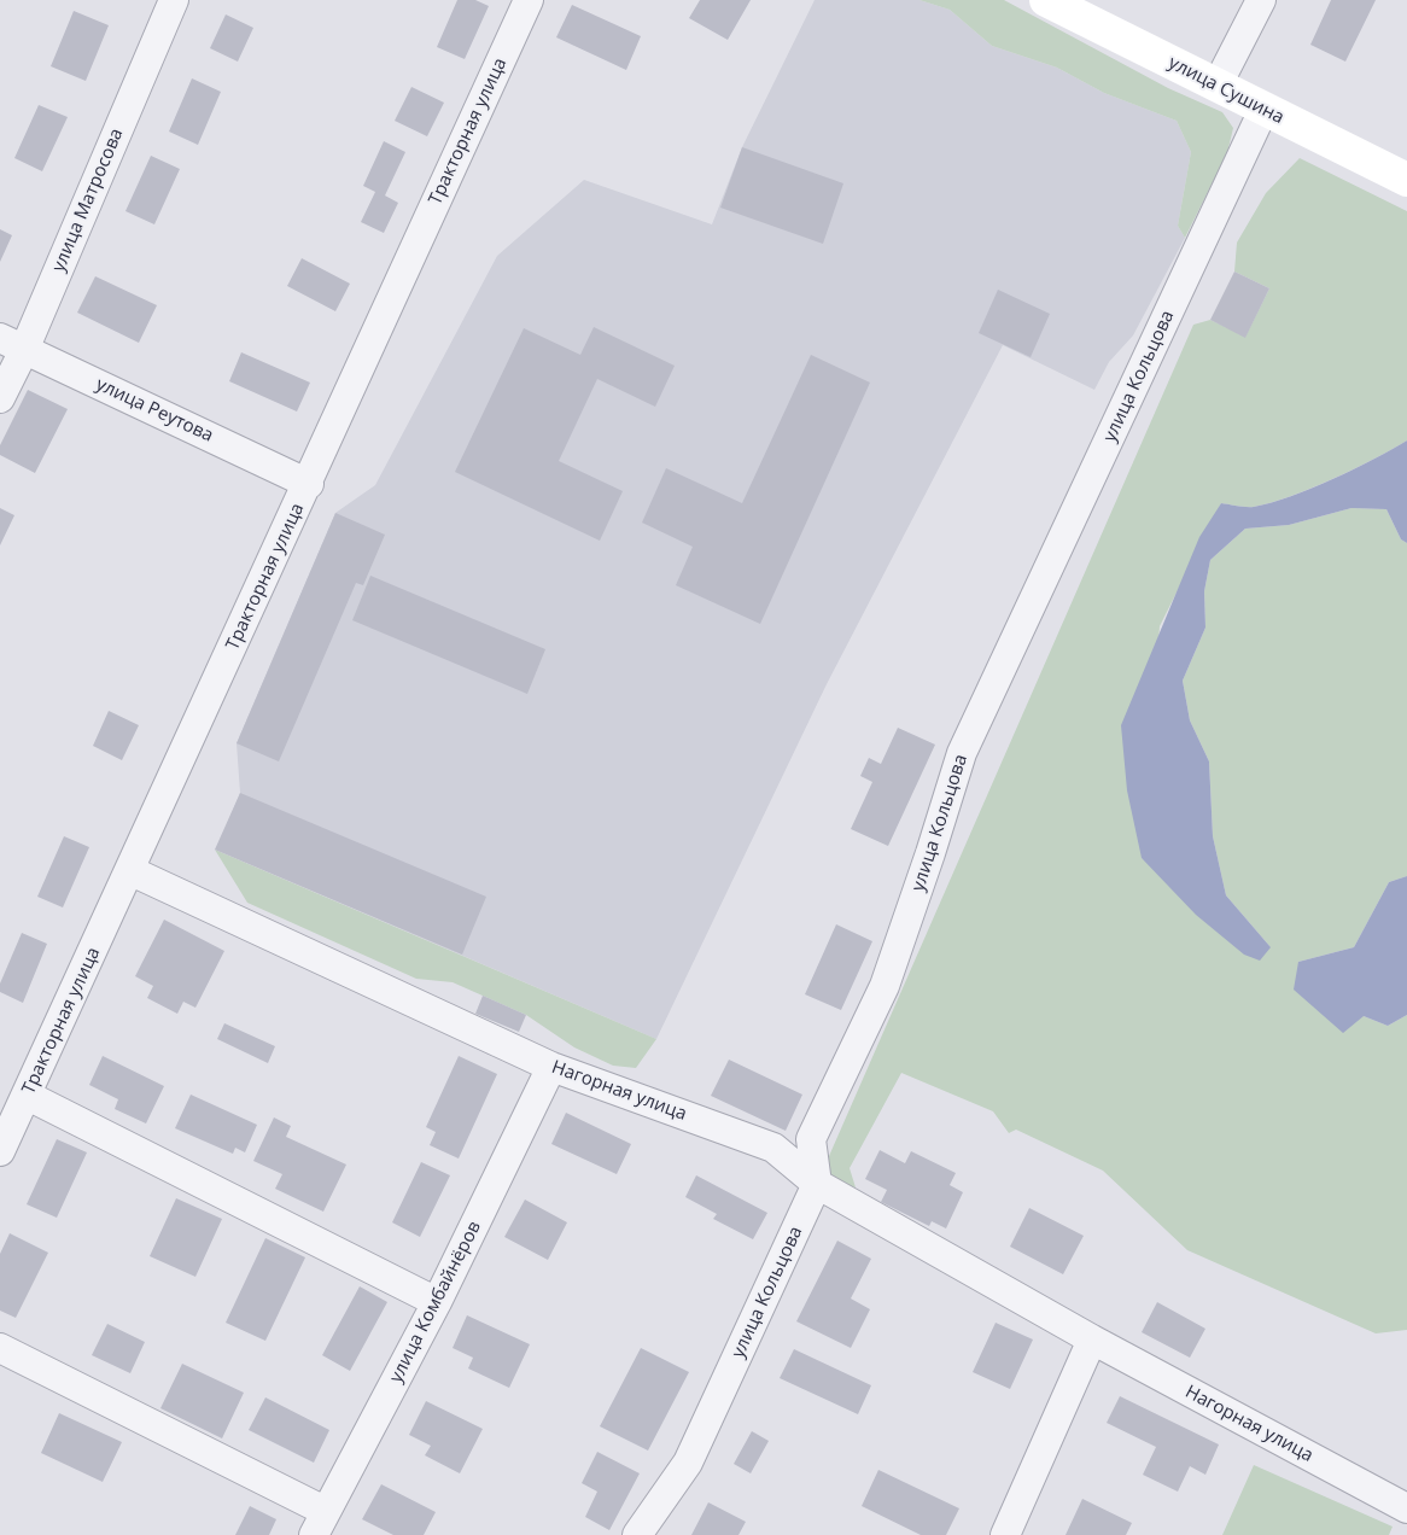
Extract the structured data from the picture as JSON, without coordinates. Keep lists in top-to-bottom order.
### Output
{
  "streets": {
    "street": [
      "улица Сушина",
      "Тракторная улица",
      "улица Матросова",
      "улица Кольцова",
      "улица Реутова",
      "Нагорная улица",
      "улица Комбайнёров"
    ]
  },
  "crossings": [
    ["улица Сушина", "улица Кольцова"],
    ["Тракторная улица", "улица Реутова"],
    ["Тракторная улица", "Нагорная улица"],
    ["улица Матросова", "улица Реутова"],
    ["улица Кольцова", "Нагорная улица"],
    ["Нагорная улица", "улица Комбайнёров"]
  ]
}
